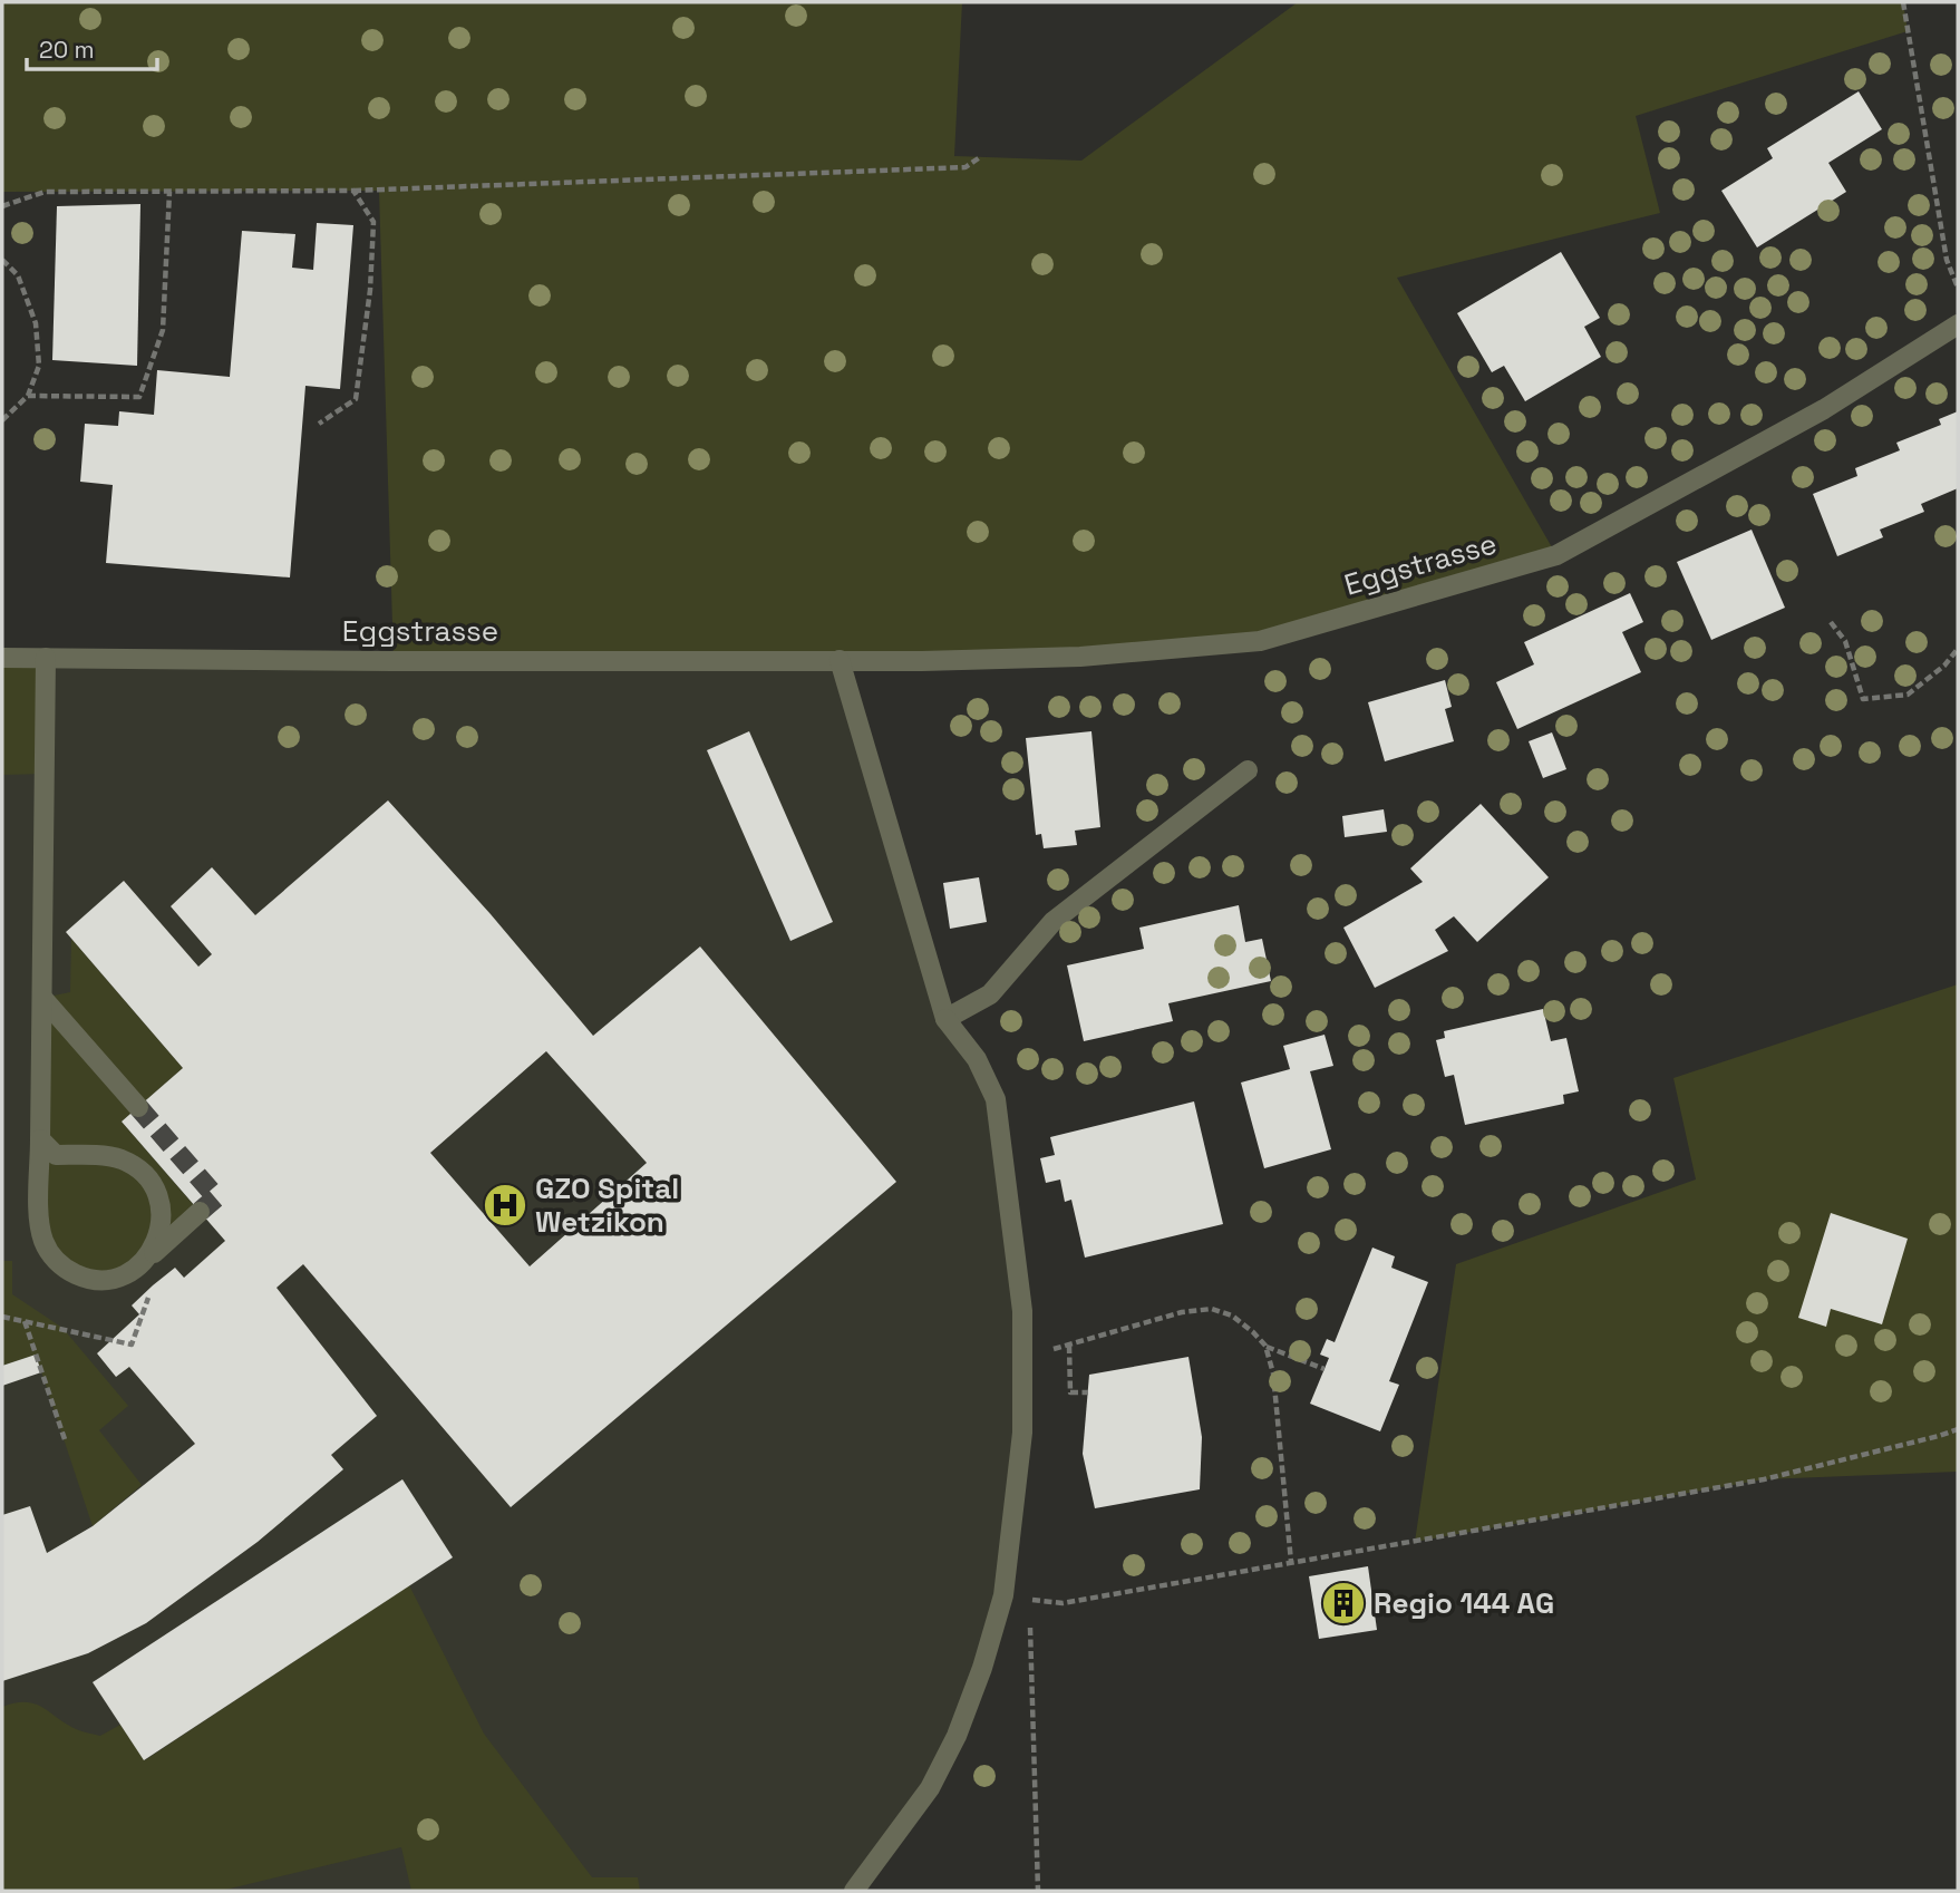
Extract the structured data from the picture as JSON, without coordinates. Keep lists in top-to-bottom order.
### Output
{
  "streets": {
    "street": ["Eggstrasse"]
  },
  "places": {
    "hospital": ["GZO Spital Wetzikon"],
    "building": ["Regio 144 AG"]
  },
  "scale_bar": "20 m"
}
